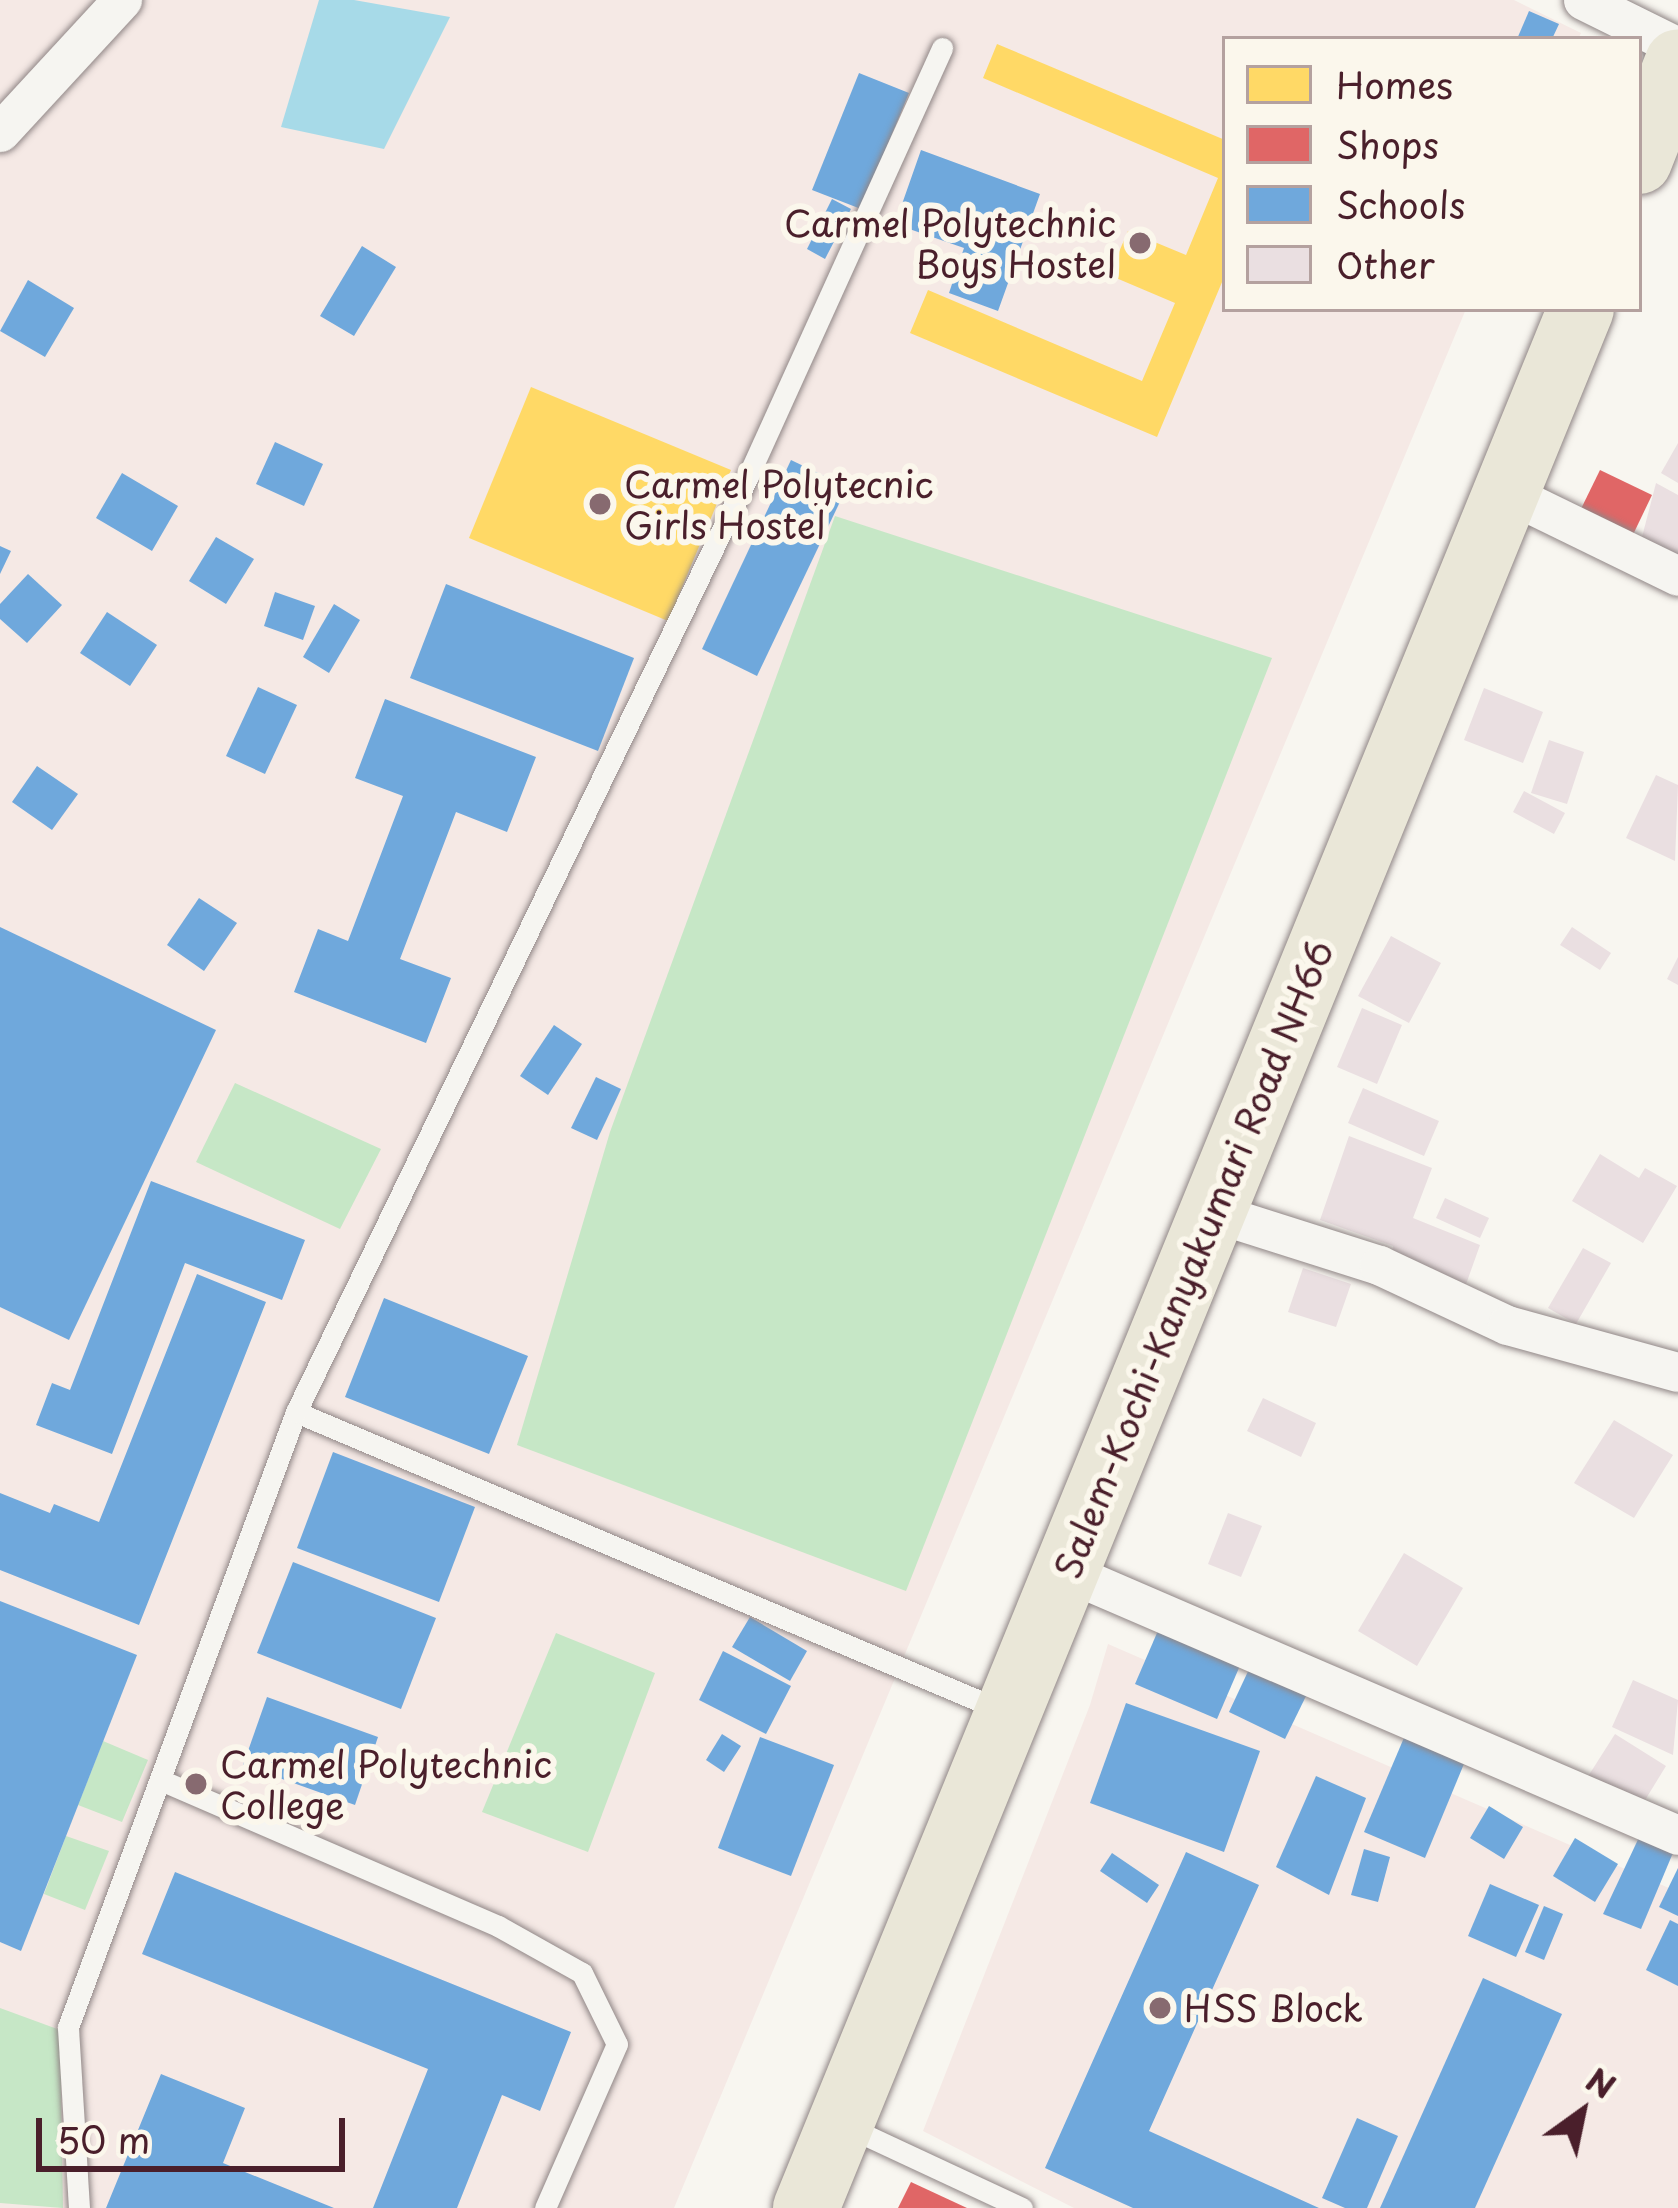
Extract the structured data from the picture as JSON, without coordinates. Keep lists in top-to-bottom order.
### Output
{
  "streets": {
    "highway": ["Salem-Kochi-Kanyakumari Road NH66"]
  },
  "places": [
    "Carmel Polytechnic Boys Hostel",
    "Carmel Polytecnic Girls Hostel",
    "Carmel Polytechnic College",
    "HSS Block"
  ],
  "legend": [
    "Homes",
    "Shops",
    "Schools",
    "Other"
  ],
  "scale_bar": "50 m",
  "north": "top right"
}
